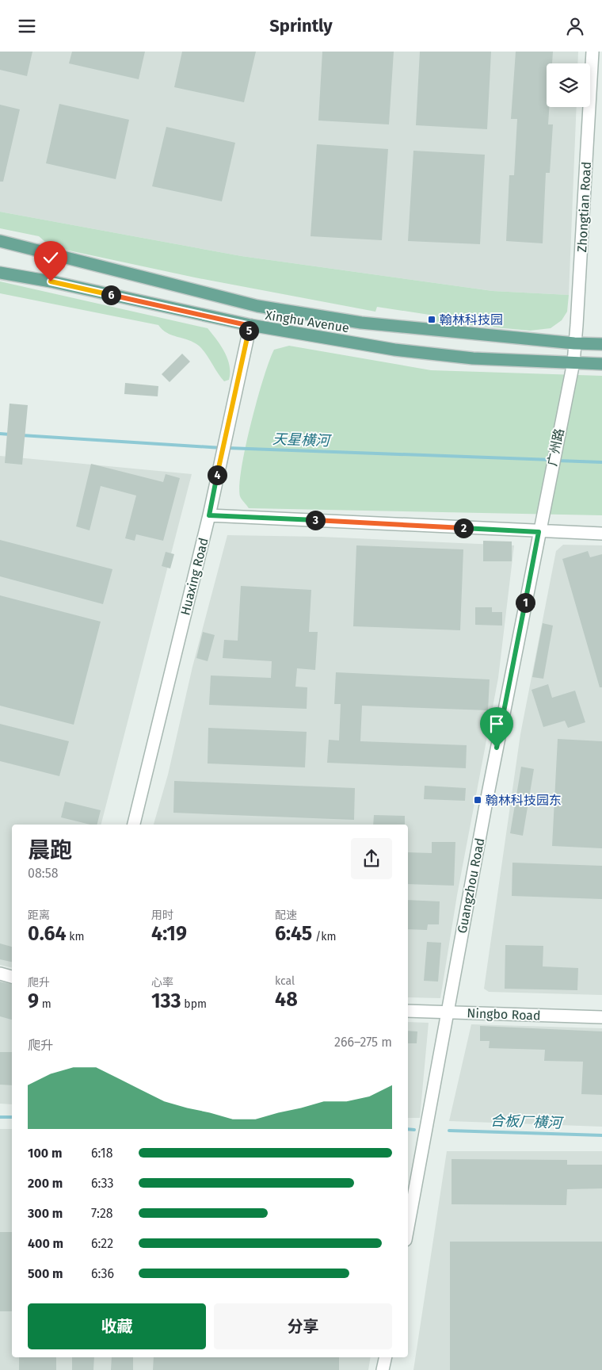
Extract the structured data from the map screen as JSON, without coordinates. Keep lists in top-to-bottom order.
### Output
{
  "streets": {
    "main road": ["Xinghu Avenue"],
    "street": [
      "Zhongtian Road",
      "广州路",
      "Huaxing Road",
      "Guangzhou Road",
      "Ningbo Road"
    ]
  },
  "crossings": [
    ["Zhongtian Road", "Xinghu Avenue"],
    ["Zhongtian Road", "广州路"],
    ["Xinghu Avenue", "广州路"],
    ["Xinghu Avenue", "Huaxing Road"],
    ["广州路", "Guangzhou Road"],
    ["Guangzhou Road", "Ningbo Road"]
  ],
  "water": ["天星横河", "合板厂横河"],
  "places": {
    "transit": ["翰林科技园", "翰林科技园东"]
  },
  "page": {
    "header": "Sprintly",
    "pins": [
      "6",
      "5",
      "4",
      "3",
      "2",
      "1"
    ],
    "heading": ["晨跑", "08:58"],
    "stats": [
      ["距离", "0.64 km"],
      ["用时", "4:19"],
      ["配速", "6:45 /km"],
      ["爬升", "9 m"],
      ["心率", "133 bpm"],
      ["kcal", "48"]
    ],
    "chart": ["爬升", "266–275 m"],
    "list": [
      {
        "name": "100 m",
        "note": "6:18"
      },
      {
        "name": "200 m",
        "note": "6:33"
      },
      {
        "name": "300 m",
        "note": "7:28"
      },
      {
        "name": "400 m",
        "note": "6:22"
      },
      {
        "name": "500 m",
        "note": "6:36"
      }
    ],
    "buttons": ["收藏", "分享"]
  }
}
